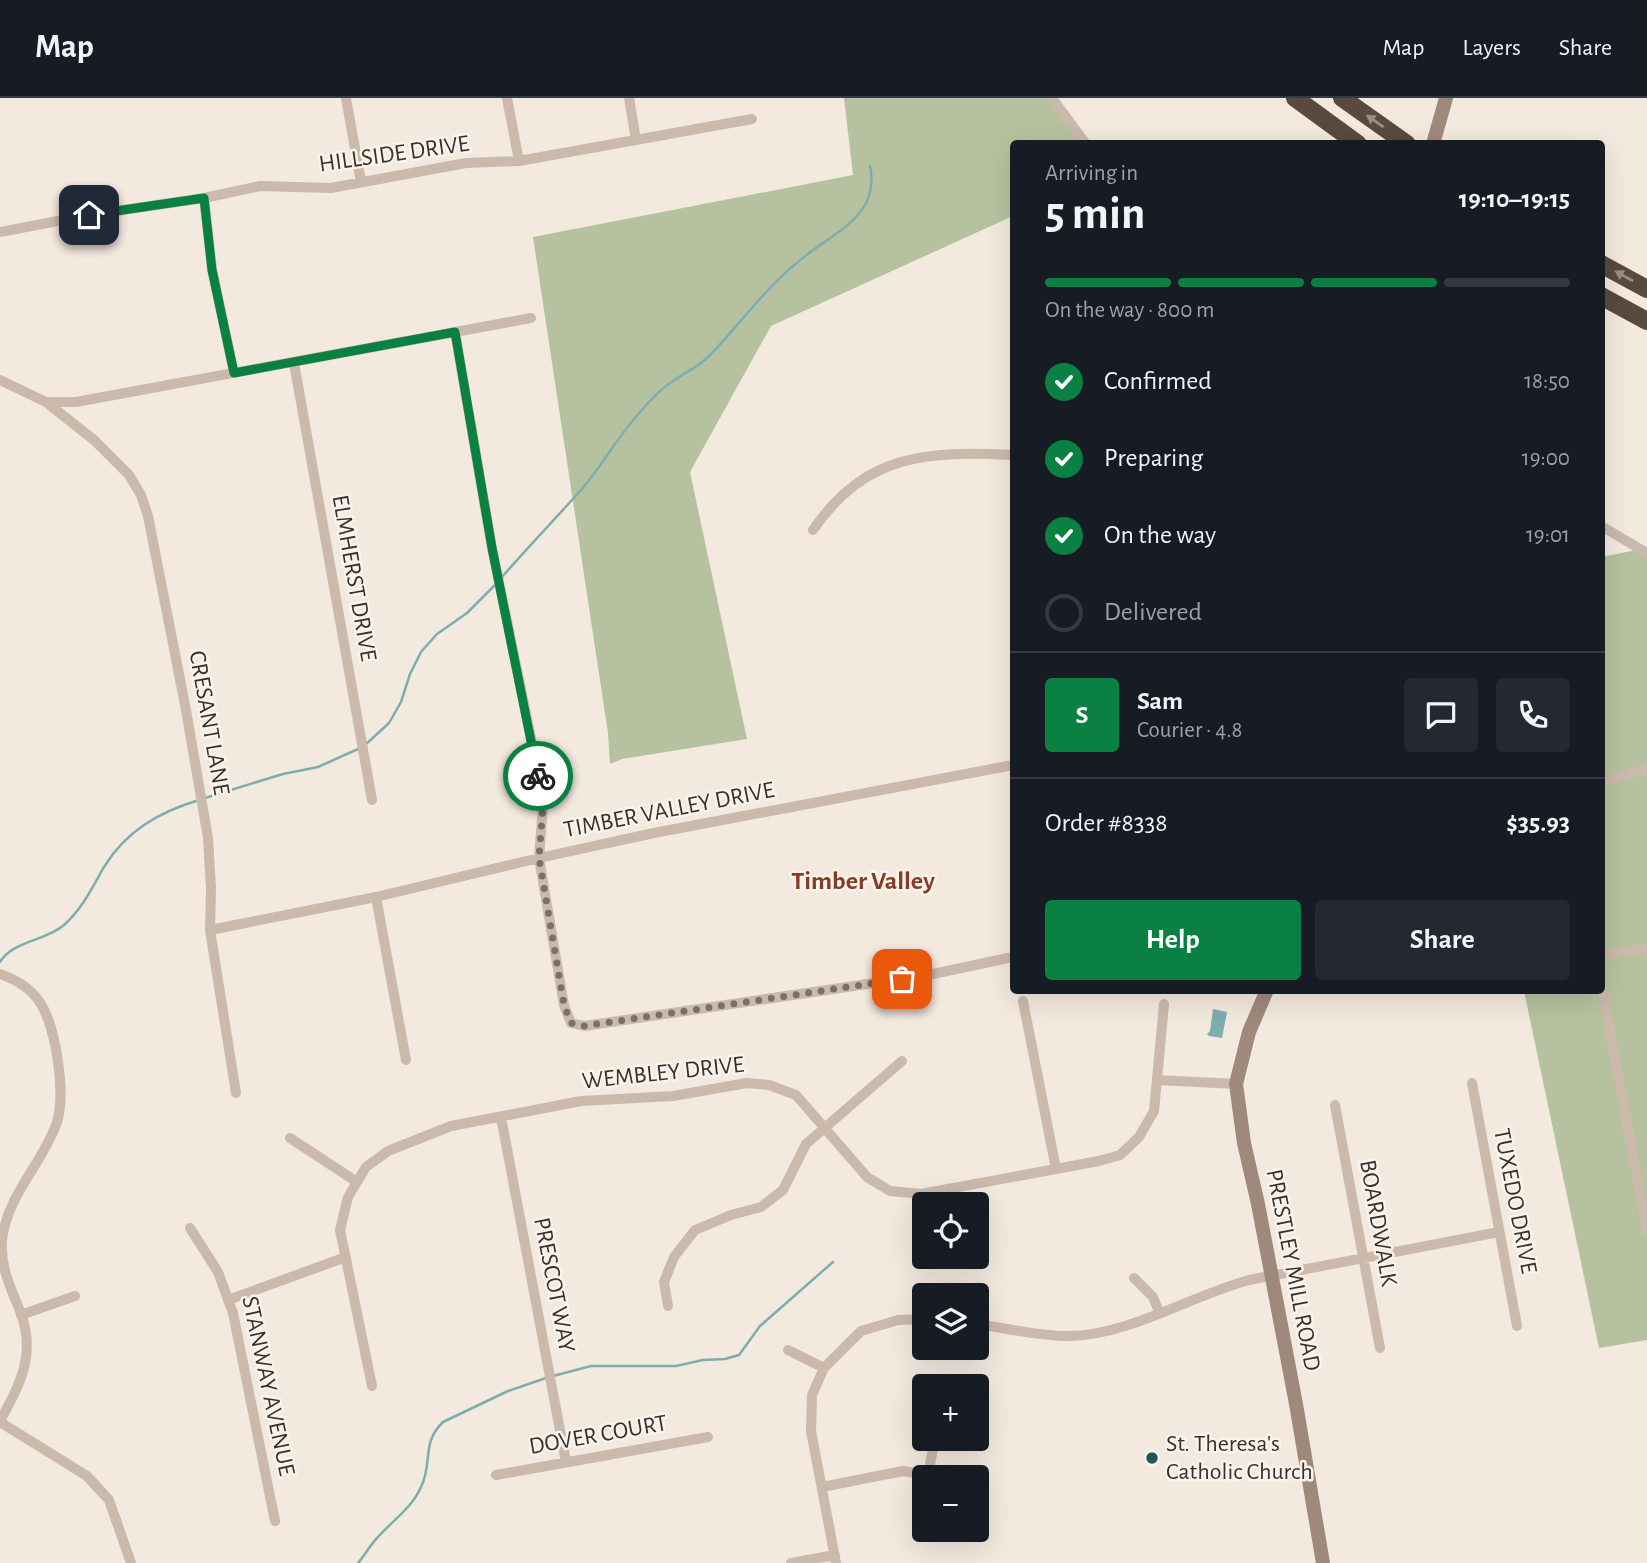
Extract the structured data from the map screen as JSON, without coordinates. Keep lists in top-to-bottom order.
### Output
{
  "streets": {
    "street": [
      "HILLSIDE DRIVE",
      "ELMHERST DRIVE",
      "CRESANT LANE",
      "TIMBER VALLEY DRIVE",
      "WEMBLEY DRIVE",
      "TUXEDO DRIVE",
      "BOARDWALK",
      "PRESTLEY MILL ROAD",
      "PRESCOT WAY",
      "STANWAY AVENUE",
      "DOVER COURT"
    ]
  },
  "crossings": [
    ["CRESANT LANE", "TIMBER VALLEY DRIVE"],
    ["WEMBLEY DRIVE", "PRESCOT WAY"],
    ["PRESCOT WAY", "DOVER COURT"]
  ],
  "districts": ["Timber Valley"],
  "places": ["St. Theresa's Catholic Church"],
  "page": {
    "header": "Map",
    "nav": ["Map", "Layers", "Share"],
    "heading": ["5 min", "Arriving in", "19:10–19:15"],
    "panel": [
      "Sam",
      "Courier · 4.8",
      "Order #8338",
      "$35.93"
    ],
    "bar": "On the way · 800 m",
    "list": [
      ["Confirmed", "18:50"],
      ["Preparing", "19:00"],
      ["On the way", "19:01"],
      "Delivered"
    ],
    "round": "S",
    "buttons": ["Help", "Share"],
    "map_buttons": ["+", "−"]
  }
}
